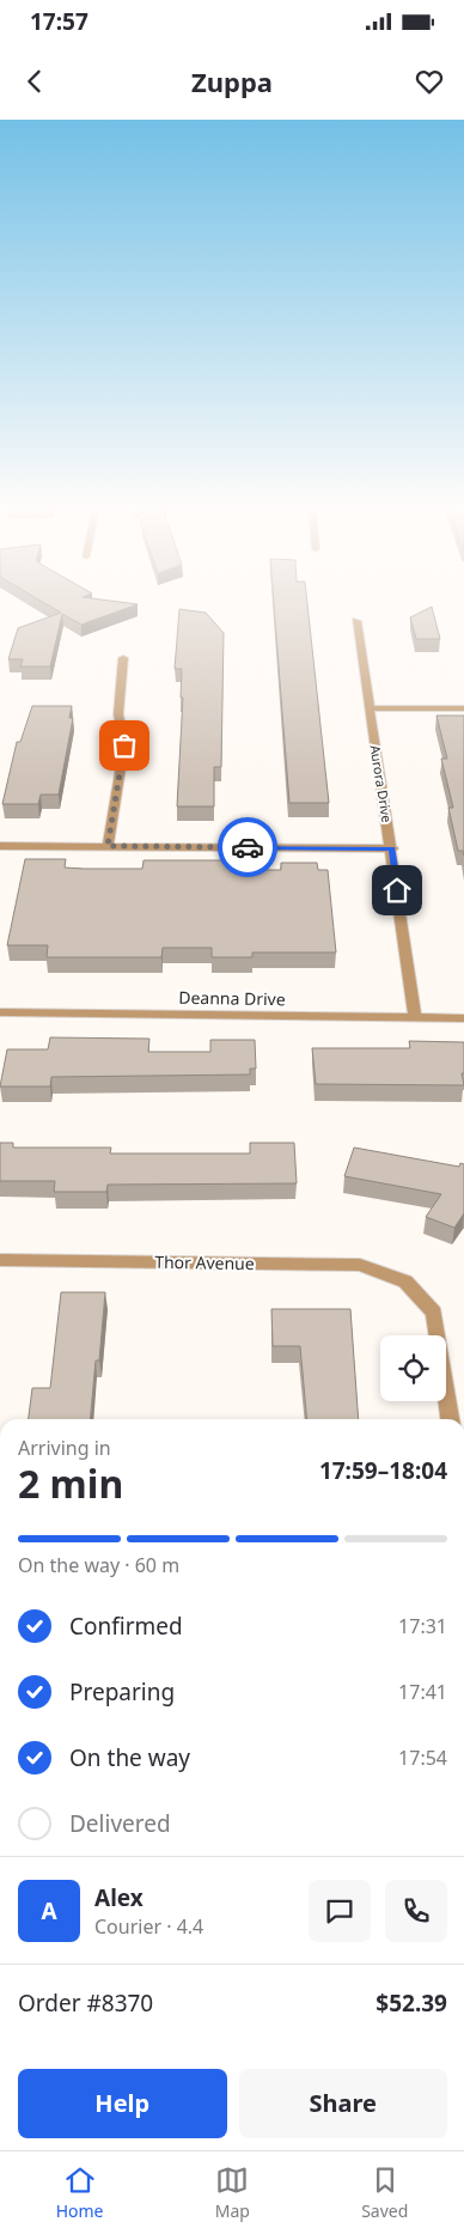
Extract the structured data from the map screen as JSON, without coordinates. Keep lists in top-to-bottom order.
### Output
{
  "streets": {
    "street": ["Aurora Drive", "Deanna Drive", "Thor Avenue"]
  },
  "crossings": [
    ["Aurora Drive", "Deanna Drive"]
  ],
  "page": {
    "status": "17:57",
    "header": "Zuppa",
    "heading": ["2 min", "Arriving in", "17:59–18:04"],
    "panel": [
      "Alex",
      "Courier · 4.4",
      "Order #8370",
      "$52.39"
    ],
    "bar": "On the way · 60 m",
    "list": [
      ["Confirmed", "17:31"],
      ["Preparing", "17:41"],
      ["On the way", "17:54"],
      "Delivered"
    ],
    "round": "A",
    "buttons": ["Help", "Share"],
    "tabs": ["Home", "Map", "Saved"]
  }
}
